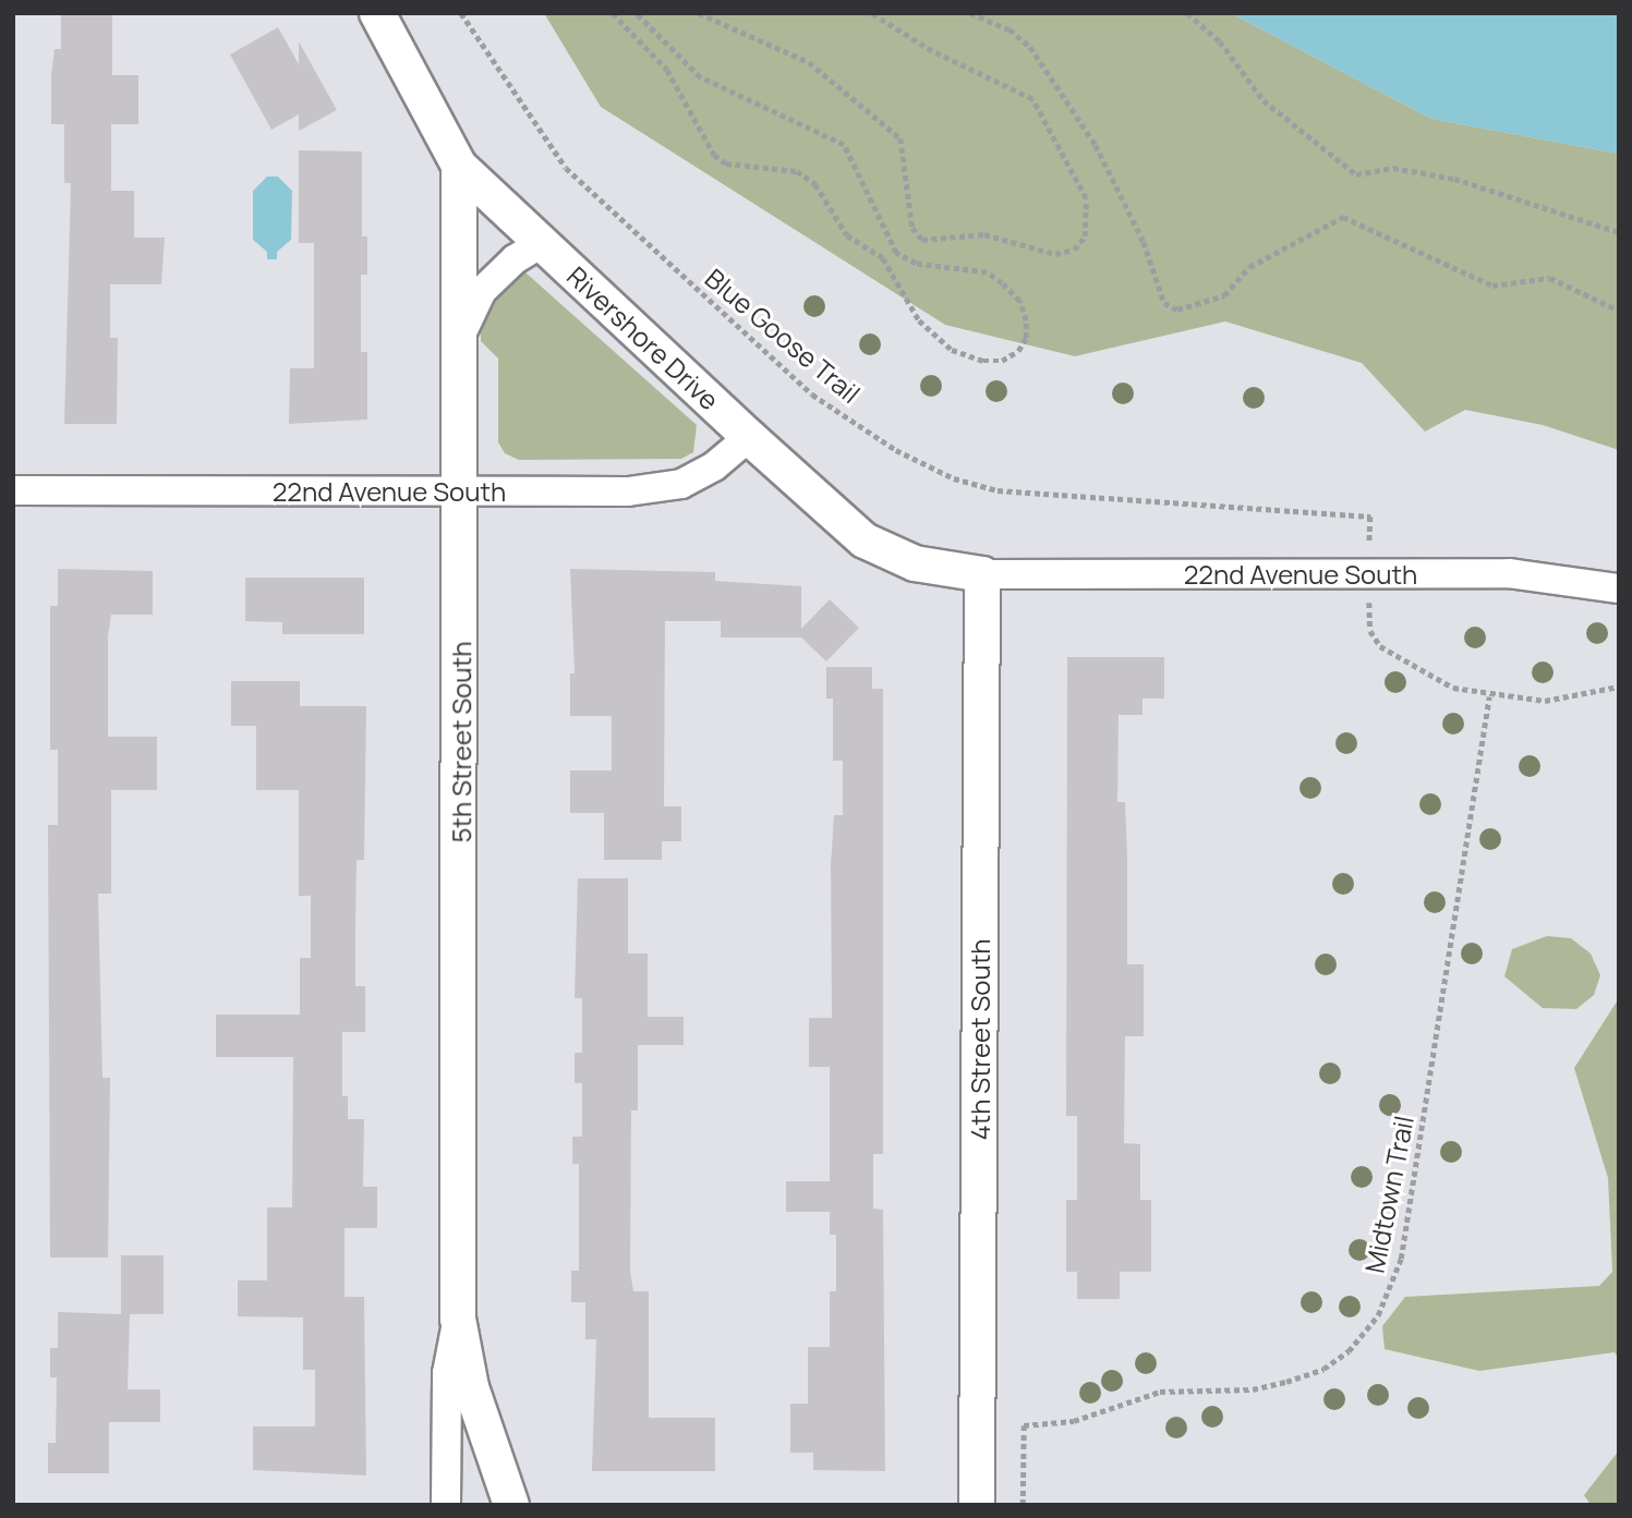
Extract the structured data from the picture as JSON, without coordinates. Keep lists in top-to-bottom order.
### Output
{
  "streets": {
    "street": [
      "Rivershore Drive",
      "22nd Avenue South",
      "5th Street South",
      "4th Street South"
    ],
    "path": ["Blue Goose Trail", "Midtown Trail"]
  },
  "crossings": [
    ["Rivershore Drive", "22nd Avenue South"],
    ["Rivershore Drive", "5th Street South"],
    ["Rivershore Drive", "4th Street South"],
    ["22nd Avenue South", "5th Street South"],
    ["22nd Avenue South", "4th Street South"]
  ]
}
